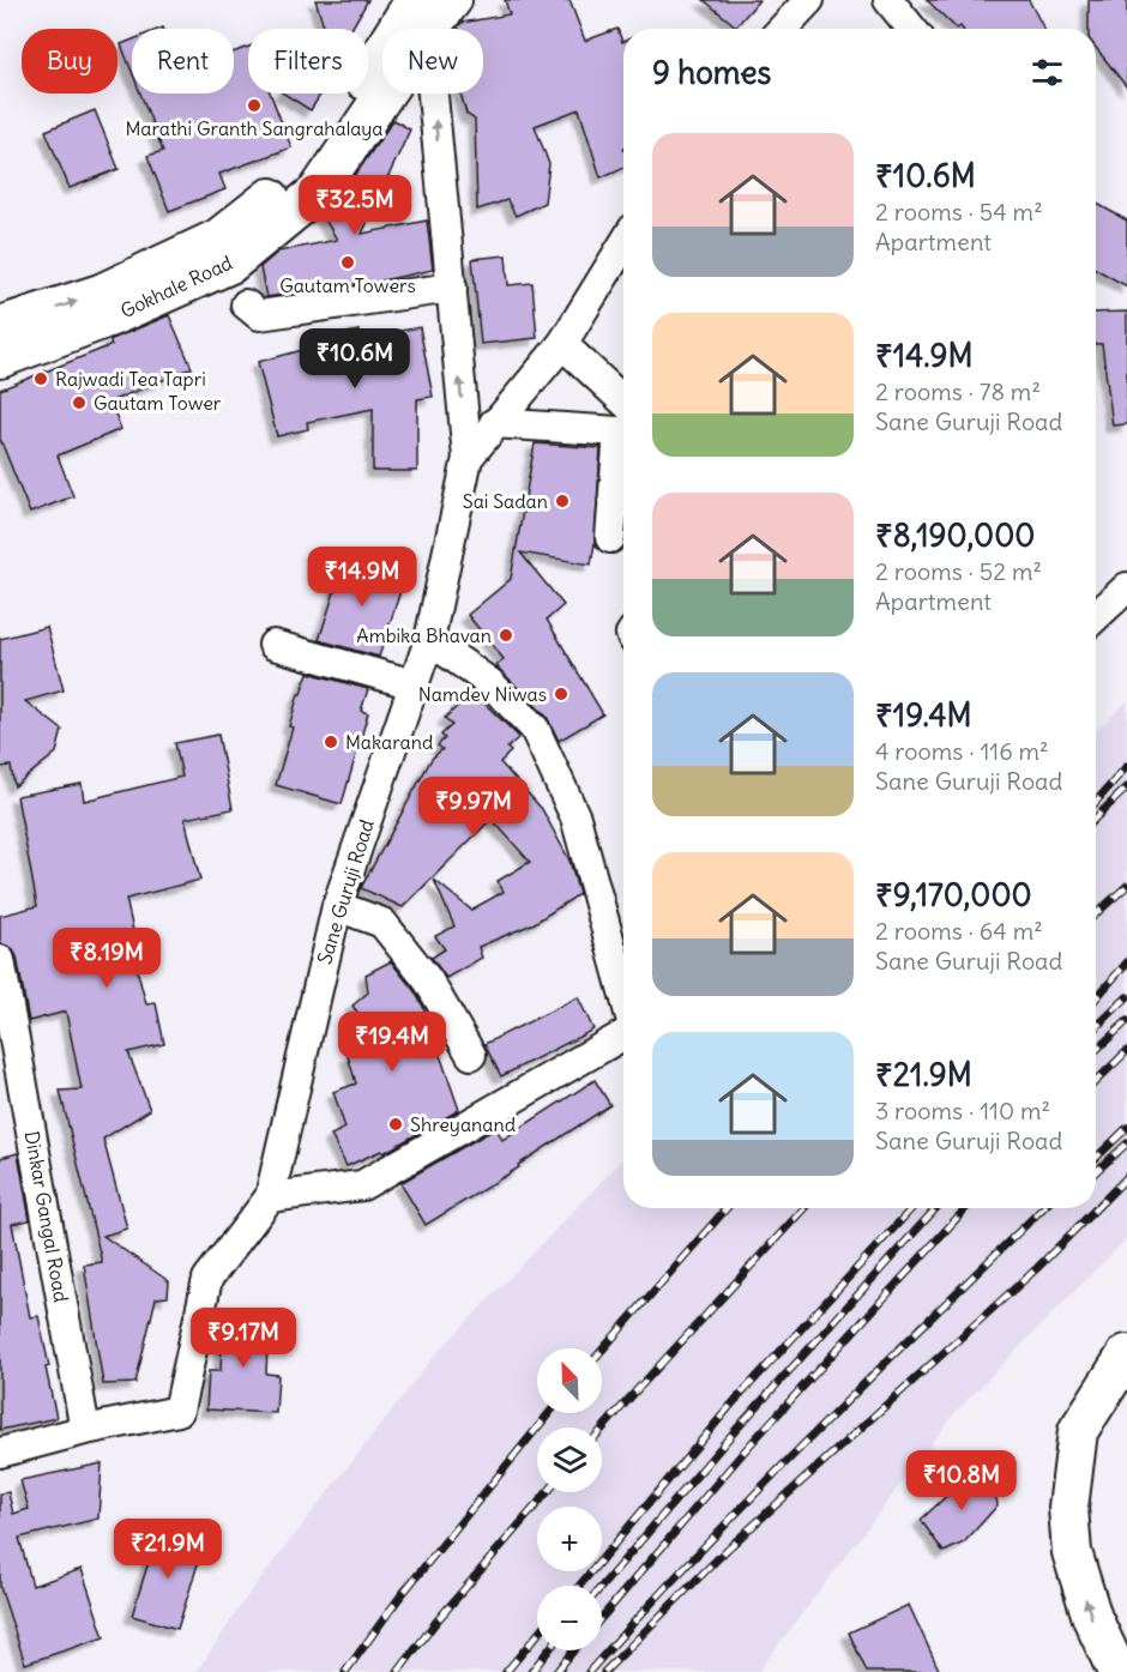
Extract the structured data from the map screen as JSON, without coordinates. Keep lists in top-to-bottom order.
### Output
{
  "streets": {
    "main road": ["Gokhale Road"],
    "street": ["Sane Guruji Road", "Dinkar Gangal Road"]
  },
  "crossings": [
    ["Sane Guruji Road", "Dinkar Gangal Road"]
  ],
  "places": [
    "Marathi Granth Sangrahalaya",
    "Gautam Towers",
    "Rajwadi Tea Tapri",
    "Gautam Tower",
    "Sai Sadan",
    "Ambika Bhavan",
    "Namdev Niwas",
    "Makarand",
    "Shreyanand"
  ],
  "north": "top left",
  "page": {
    "chip": [
      "Buy",
      "Rent",
      "Filters",
      "New"
    ],
    "heading": "9 homes",
    "list": [
      {
        "name": "₹10.6M",
        "note": "2 rooms · 54 m² · Apartment"
      },
      {
        "name": "₹14.9M",
        "note": "2 rooms · 78 m² · Sane Guruji Road"
      },
      {
        "name": "₹8,190,000",
        "note": "2 rooms · 52 m² · Apartment"
      },
      {
        "name": "₹19.4M",
        "note": "4 rooms · 116 m² · Sane Guruji Road"
      },
      {
        "name": "₹9,170,000",
        "note": "2 rooms · 64 m² · Sane Guruji Road"
      },
      {
        "name": "₹21.9M",
        "note": "3 rooms · 110 m² · Sane Guruji Road"
      }
    ],
    "price": [
      "₹32.5M",
      "₹10.6M",
      "₹14.9M",
      "₹9.97M",
      "₹8.19M",
      "₹19.4M",
      "₹9.17M",
      "₹10.8M",
      "₹21.9M"
    ],
    "map_buttons": ["+", "−"]
  }
}
